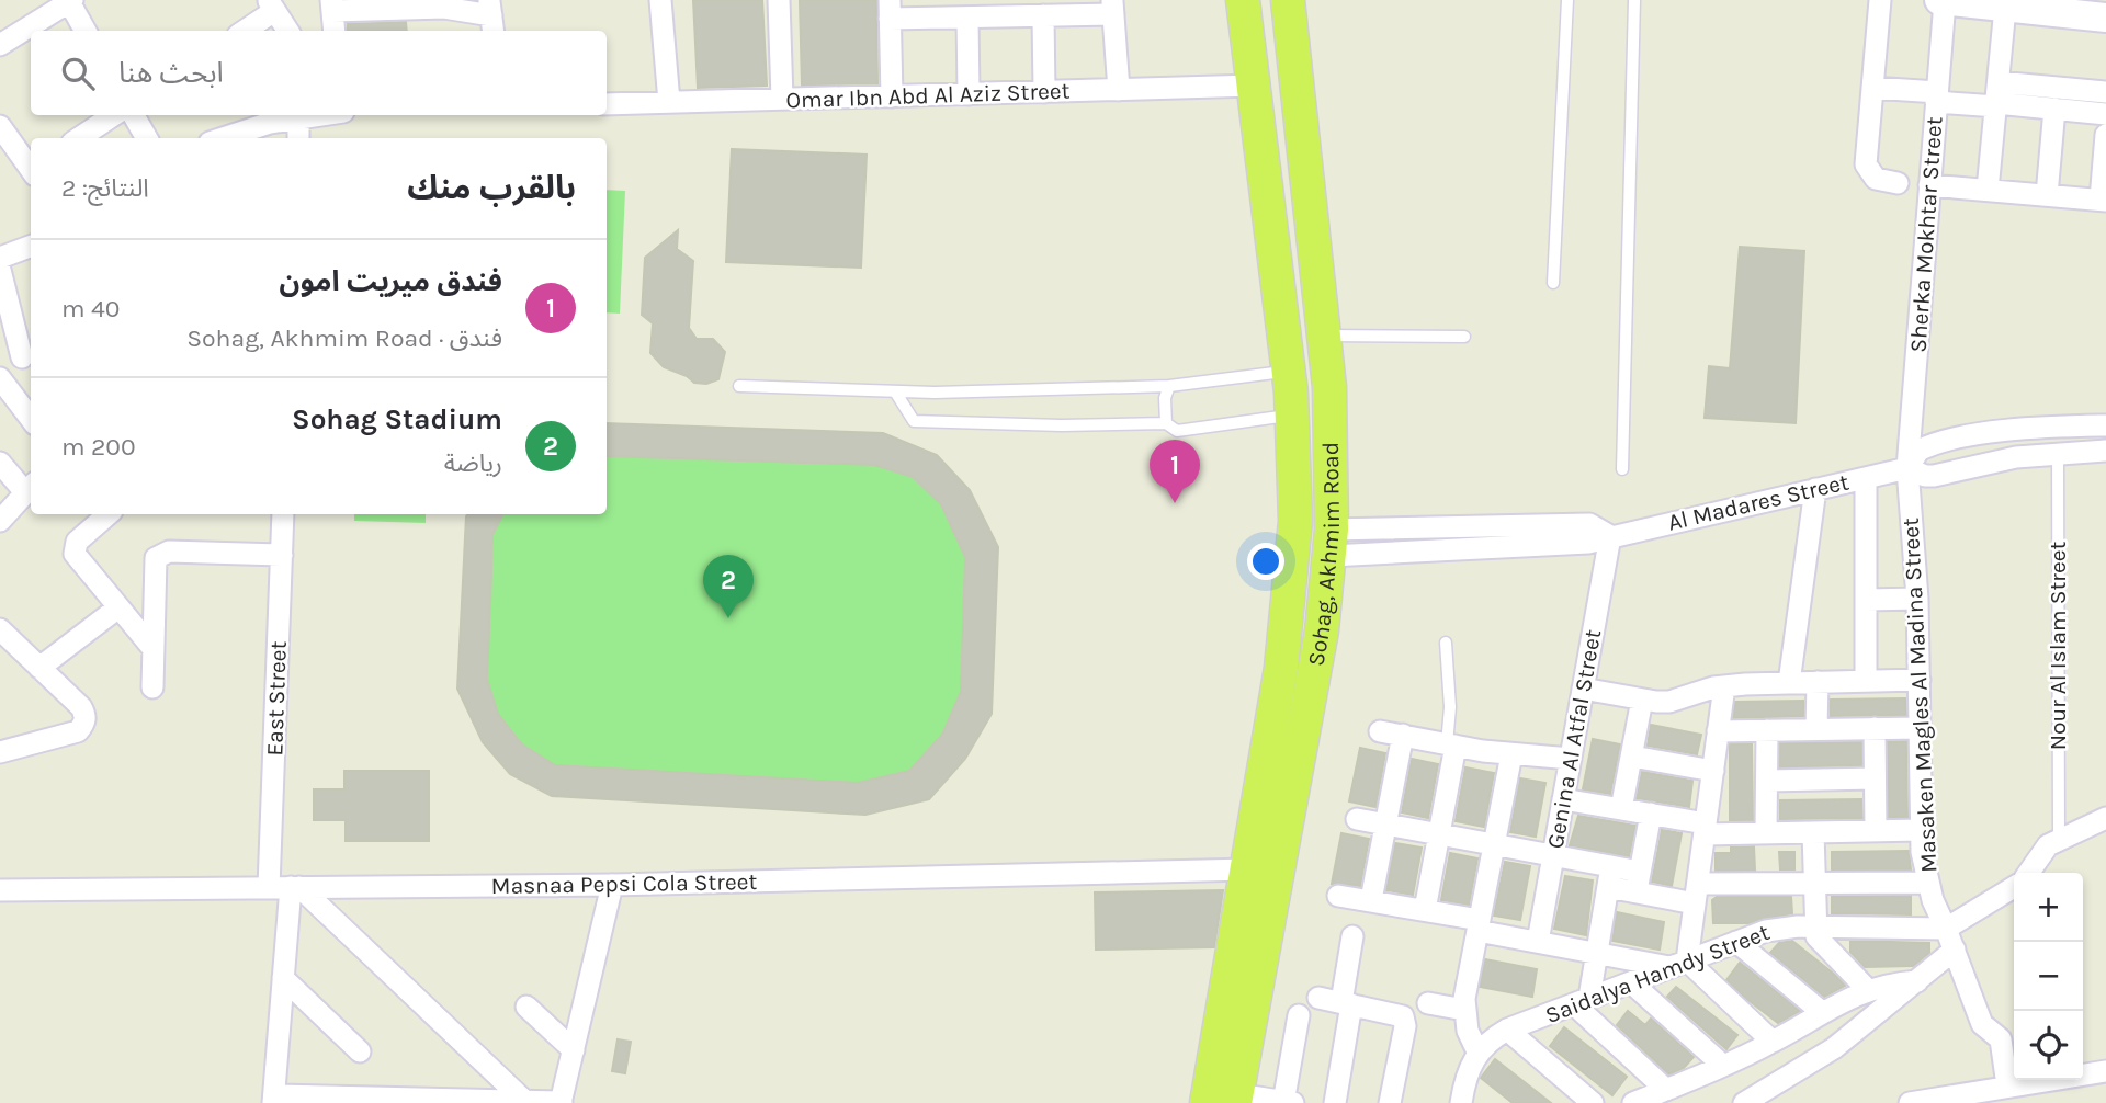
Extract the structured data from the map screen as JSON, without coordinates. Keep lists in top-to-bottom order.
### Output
{
  "streets": {
    "main road": ["Sohag, Akhmim Road"],
    "street": [
      "Omar Ibn Abd Al Aziz Street",
      "Sherka Mokhtar Street",
      "Al Madares Street",
      "Masaken Magles Al Madina Street",
      "East Street",
      "Genina Al Atfal Street",
      "Masnaa Pepsi Cola Street",
      "Saidalya Hamdy Street"
    ],
    "lane": ["Nour Al Islam Street"]
  },
  "crossings": [
    ["Omar Ibn Abd Al Aziz Street", "Sohag, Akhmim Road"],
    ["Sherka Mokhtar Street", "Al Madares Street"],
    ["Sherka Mokhtar Street", "Masaken Magles Al Madina Street"],
    ["Al Madares Street", "Sohag, Akhmim Road"],
    ["Al Madares Street", "Nour Al Islam Street"],
    ["Al Madares Street", "Masaken Magles Al Madina Street"],
    ["Al Madares Street", "Genina Al Atfal Street"],
    ["Sohag, Akhmim Road", "Masnaa Pepsi Cola Street"],
    ["Masaken Magles Al Madina Street", "Saidalya Hamdy Street"],
    ["East Street", "Masnaa Pepsi Cola Street"]
  ],
  "page": {
    "search": "ابحث هنا",
    "heading": ["بالقرب منك", "النتائج: 2"],
    "list": [
      {
        "mark": "1",
        "name": "فندق ميريت امون",
        "note": "فندق · Sohag, Akhmim Road",
        "value": "40 m"
      },
      {
        "mark": "2",
        "name": "Sohag Stadium",
        "note": "رياضة",
        "value": "200 m"
      }
    ],
    "pins": ["1", "2"],
    "map_buttons": ["+", "−"]
  }
}
